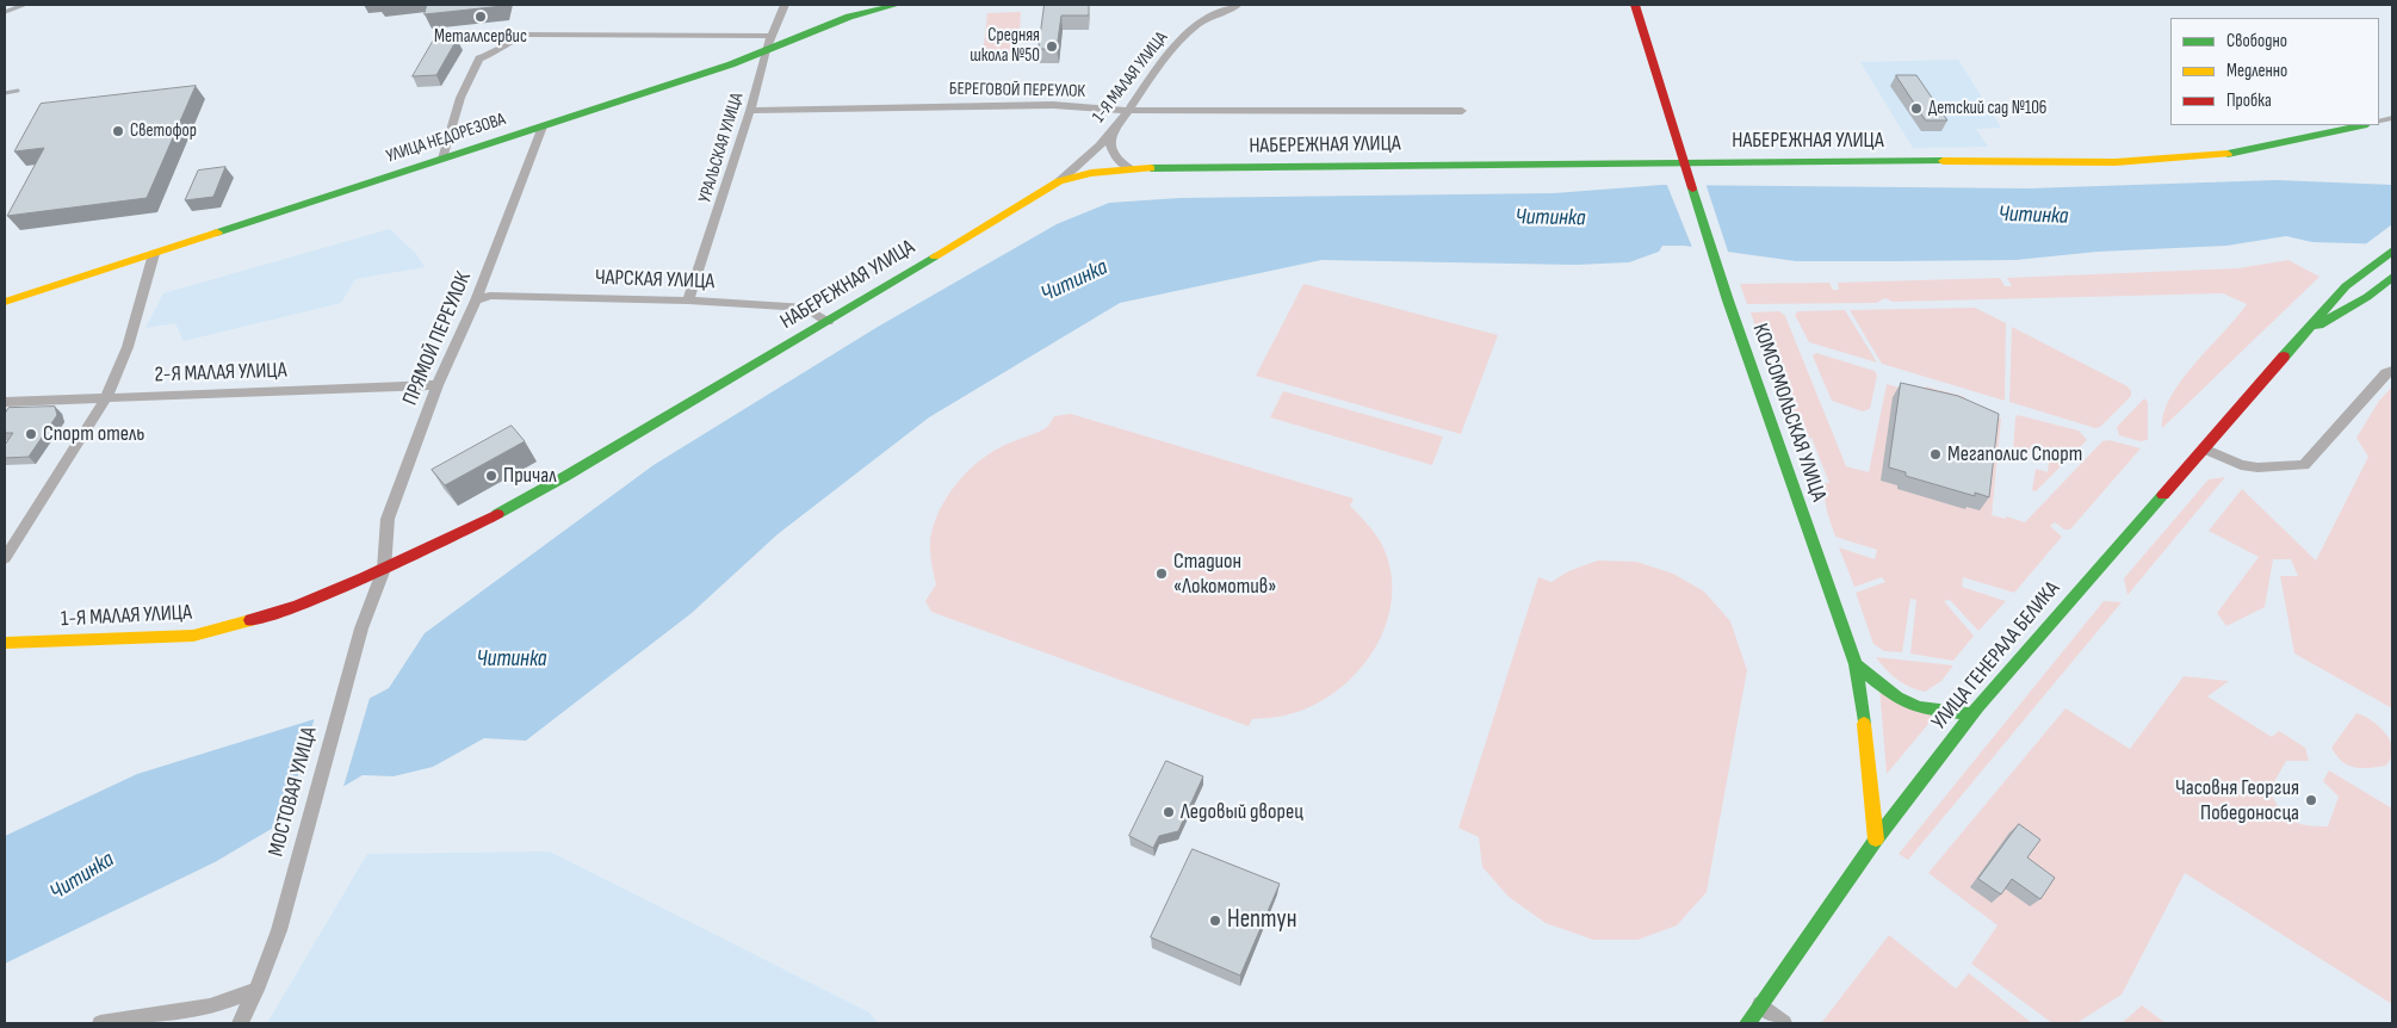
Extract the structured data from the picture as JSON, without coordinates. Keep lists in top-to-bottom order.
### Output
{
  "streets": {
    "street": [
      "1-Я МАЛАЯ УЛИЦА",
      "БЕРЕГОВОЙ ПЕРЕУЛОК",
      "УЛИЦА НЕДОРЕЗОВА",
      "НАБЕРЕЖНАЯ УЛИЦА",
      "УРАЛЬСКАЯ УЛИЦА",
      "ЧАРСКАЯ УЛИЦА",
      "ПРЯМОЙ ПЕРЕУЛОК",
      "2-Я МАЛАЯ УЛИЦА",
      "КОМСОМОЛЬСКАЯ УЛИЦА",
      "УЛИЦА ГЕНЕРАЛА БЕЛИКА",
      "МОСТОВАЯ УЛИЦА"
    ]
  },
  "crossings": [
    ["1-Я МАЛАЯ УЛИЦА", "БЕРЕГОВОЙ ПЕРЕУЛОК"],
    ["1-Я МАЛАЯ УЛИЦА", "НАБЕРЕЖНАЯ УЛИЦА"],
    ["1-Я МАЛАЯ УЛИЦА", "ПРЯМОЙ ПЕРЕУЛОК"],
    ["1-Я МАЛАЯ УЛИЦА", "МОСТОВАЯ УЛИЦА"],
    ["БЕРЕГОВОЙ ПЕРЕУЛОК", "УРАЛЬСКАЯ УЛИЦА"],
    ["УЛИЦА НЕДОРЕЗОВА", "УРАЛЬСКАЯ УЛИЦА"],
    ["УЛИЦА НЕДОРЕЗОВА", "ПРЯМОЙ ПЕРЕУЛОК"],
    ["НАБЕРЕЖНАЯ УЛИЦА", "ЧАРСКАЯ УЛИЦА"],
    ["НАБЕРЕЖНАЯ УЛИЦА", "ПРЯМОЙ ПЕРЕУЛОК"],
    ["НАБЕРЕЖНАЯ УЛИЦА", "КОМСОМОЛЬСКАЯ УЛИЦА"],
    ["НАБЕРЕЖНАЯ УЛИЦА", "МОСТОВАЯ УЛИЦА"],
    ["УРАЛЬСКАЯ УЛИЦА", "ЧАРСКАЯ УЛИЦА"],
    ["ЧАРСКАЯ УЛИЦА", "ПРЯМОЙ ПЕРЕУЛОК"],
    ["ПРЯМОЙ ПЕРЕУЛОК", "2-Я МАЛАЯ УЛИЦА"],
    ["ПРЯМОЙ ПЕРЕУЛОК", "МОСТОВАЯ УЛИЦА"],
    ["КОМСОМОЛЬСКАЯ УЛИЦА", "УЛИЦА ГЕНЕРАЛА БЕЛИКА"]
  ],
  "water": ["Читинка"],
  "places": [
    "Металлсервис",
    "Средняя школа №50",
    "Детский сад №106",
    "Светофор",
    "Спорт отель",
    "Мегаполис Спорт",
    "Причал",
    "Стадион «Локомотив»",
    "Часовня Георгия Победоносца",
    "Ледовый дворец",
    "Нептун"
  ],
  "legend": ["Свободно", "Медленно", "Пробка"]
}
